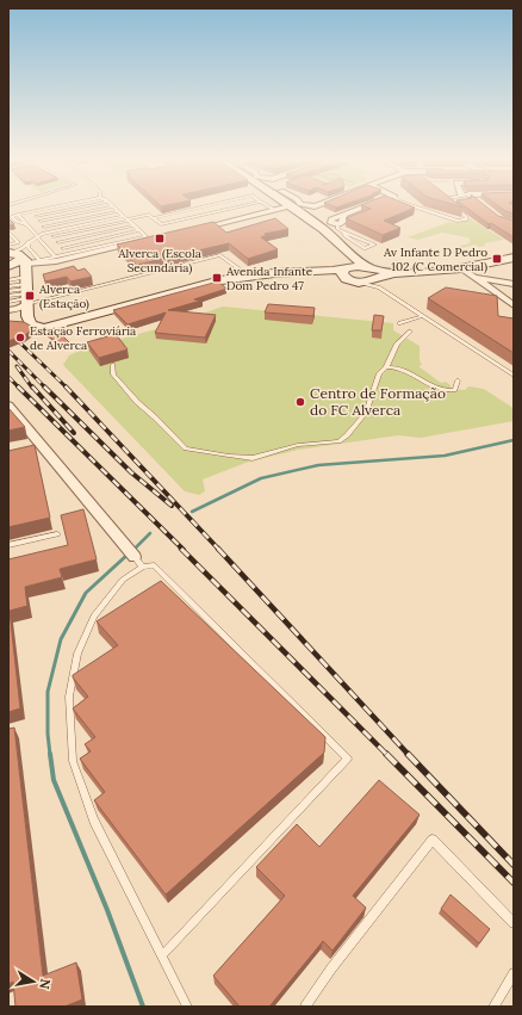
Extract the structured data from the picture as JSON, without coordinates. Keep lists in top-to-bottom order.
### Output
{
  "places": {
    "transit": [
      "Alverca (Escola Secundária)",
      "Av Infante D Pedro 102 (C Comercial)",
      "Avenida Infante Dom Pedro 47",
      "Alverca (Estação)"
    ],
    "other": ["Estação Ferroviária de Alverca", "Centro de Formação do FC Alverca"]
  },
  "north": "right"
}
